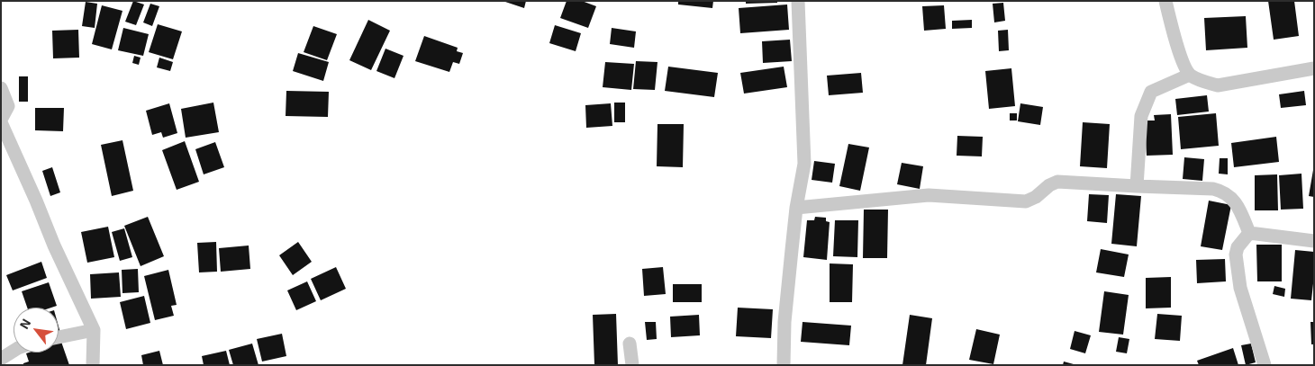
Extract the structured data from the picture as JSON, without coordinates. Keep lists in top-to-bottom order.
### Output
{
  "north": "top left"
}
